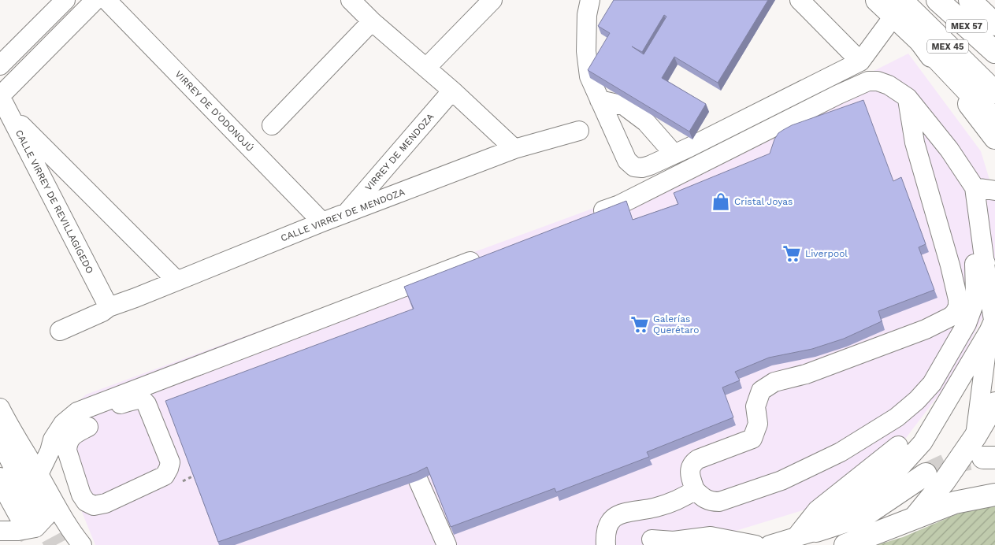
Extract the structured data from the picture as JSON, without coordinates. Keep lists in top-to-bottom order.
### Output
{
  "streets": {
    "main road": ["MEX 57", "MEX 45"],
    "street": [
      "VIRREY DE D'ODONOJÚ",
      "VIRREY DE MENDOZA",
      "CALLE VIRREY DE REVILLAGIGEDO",
      "CALLE VIRREY DE MENDOZA"
    ]
  },
  "crossings": [
    ["VIRREY DE D'ODONOJÚ", "CALLE VIRREY DE MENDOZA"],
    ["VIRREY DE MENDOZA", "CALLE VIRREY DE MENDOZA"],
    ["CALLE VIRREY DE REVILLAGIGEDO", "CALLE VIRREY DE MENDOZA"]
  ],
  "places": {
    "shop": ["Cristal Joyas"],
    "supermarket": ["Liverpool", "Galerías Querétaro"]
  }
}
